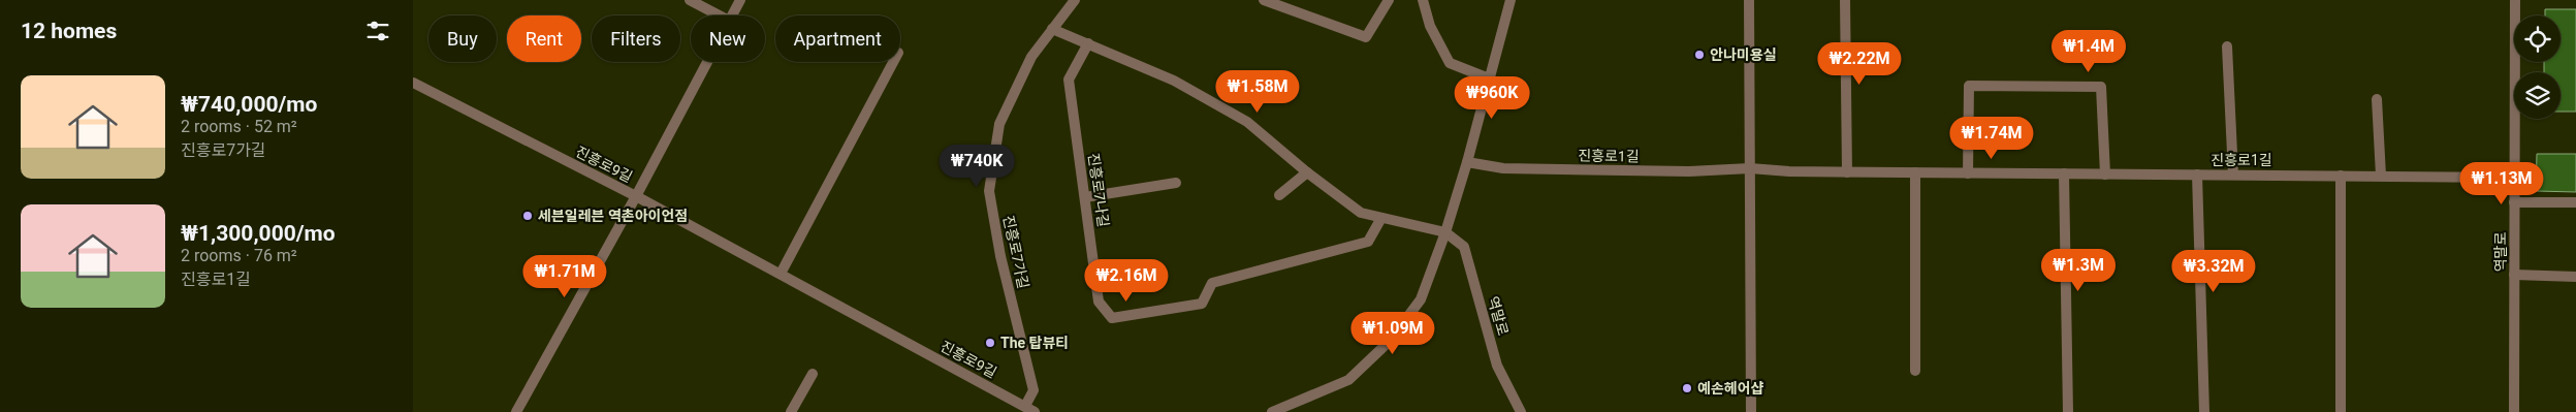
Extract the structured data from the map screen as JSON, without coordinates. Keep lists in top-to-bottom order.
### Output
{
  "streets": {
    "street": [
      "진흥로1길",
      "진흥로9길",
      "진흥로7나길",
      "진흥로7가길",
      "역말로"
    ]
  },
  "crossings": [
    ["진흥로1길", "역말로"],
    ["진흥로9길", "진흥로7가길"]
  ],
  "places": [
    "안나미용실",
    "세븐일레븐 역촌아이언점",
    "The 탑뷰티",
    "예손헤어샵"
  ],
  "page": {
    "heading": "12 homes",
    "chip": [
      "Buy",
      "Rent",
      "Filters",
      "New",
      "Apartment"
    ],
    "price": [
      "₩1.4M",
      "₩2.22M",
      "₩1.58M",
      "₩960K",
      "₩1.74M",
      "₩740K",
      "₩1.13M",
      "₩1.3M",
      "₩3.32M",
      "₩1.71M",
      "₩2.16M",
      "₩1.09M"
    ],
    "list": [
      {
        "name": "₩740,000/mo",
        "note": "2 rooms · 52 m² · 진흥로7가길"
      },
      {
        "name": "₩1,300,000/mo",
        "note": "2 rooms · 76 m² · 진흥로1길"
      }
    ]
  }
}
